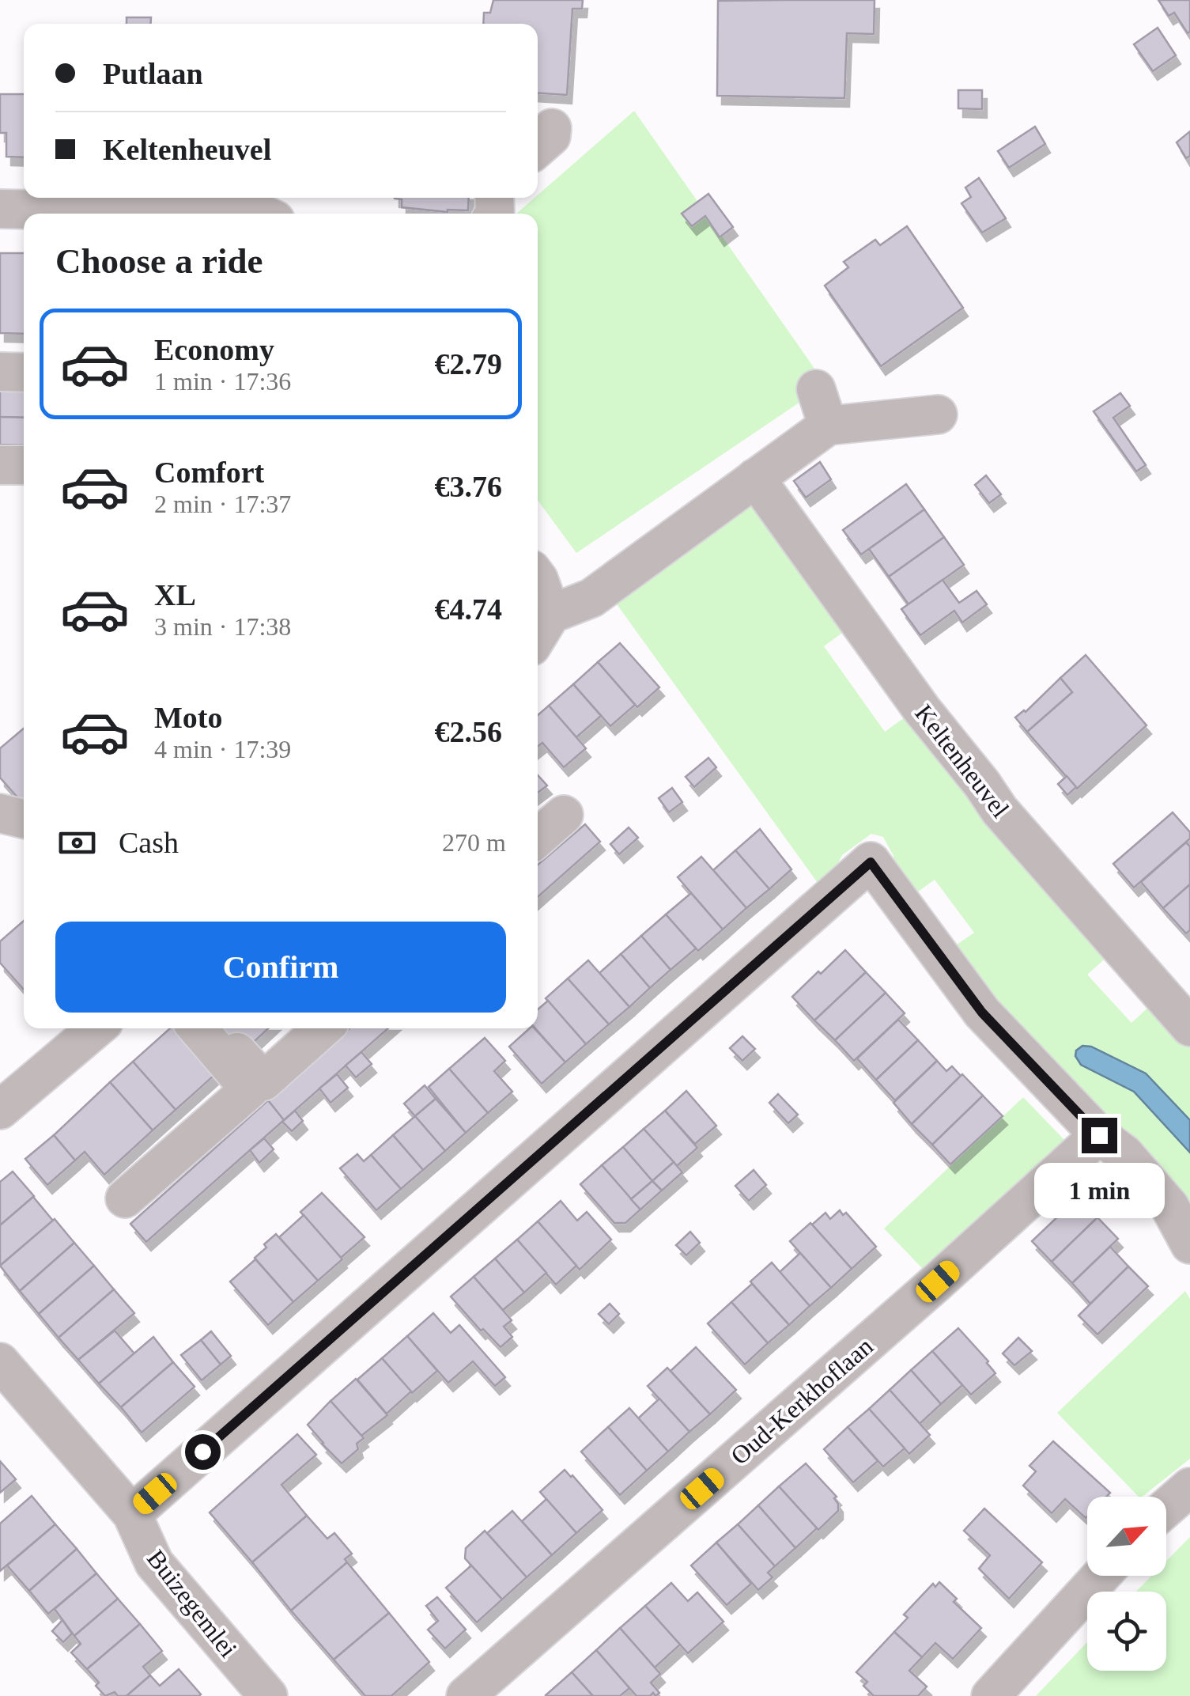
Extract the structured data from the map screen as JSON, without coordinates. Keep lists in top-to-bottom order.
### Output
{
  "streets": {
    "street": ["Keltenheuvel", "Oud-Kerkhoflaan", "Buizegemlei"]
  },
  "north": "top right",
  "page": {
    "banner": ["Putlaan", "Keltenheuvel"],
    "heading": "Choose a ride",
    "list": [
      {
        "name": "Economy",
        "note": "1 min · 17:36",
        "value": "€2.79"
      },
      {
        "name": "Comfort",
        "note": "2 min · 17:37",
        "value": "€3.76"
      },
      {
        "name": "XL",
        "note": "3 min · 17:38",
        "value": "€4.74"
      },
      {
        "name": "Moto",
        "note": "4 min · 17:39",
        "value": "€2.56"
      }
    ],
    "pay": ["Cash", "270 m"],
    "buttons": "Confirm",
    "bubble": "1 min"
  }
}
